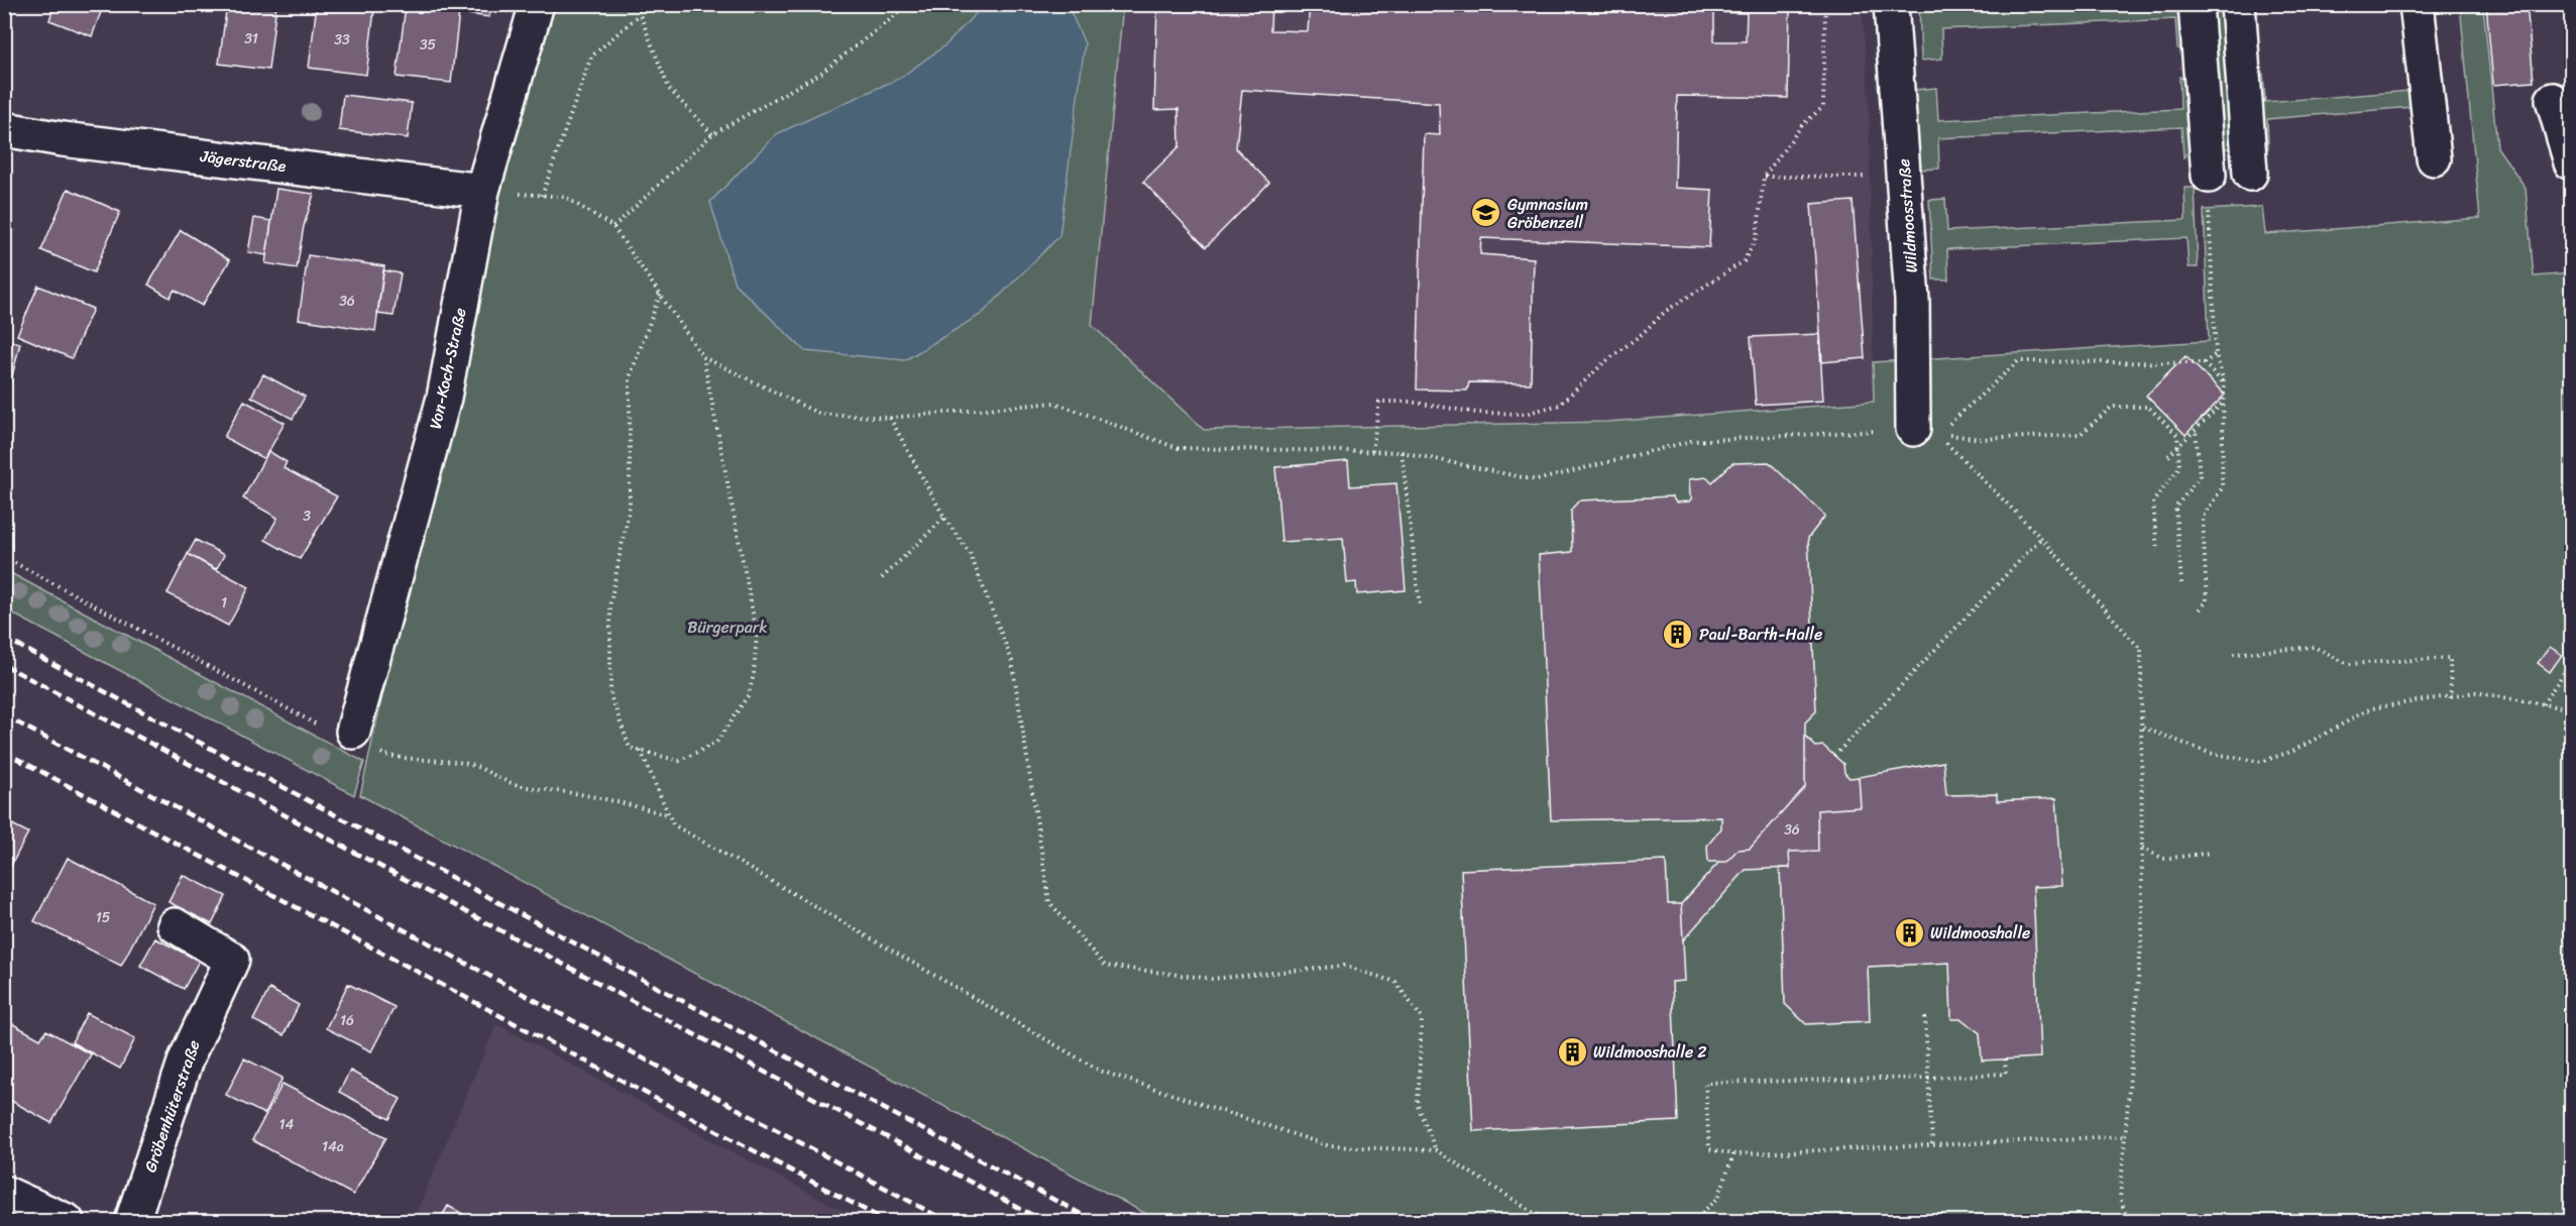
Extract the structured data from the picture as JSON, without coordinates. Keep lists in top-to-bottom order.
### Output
{
  "streets": {
    "street": [
      "Jägerstraße",
      "Wildmoosstraße",
      "Von-Koch-Straße",
      "Gröbenhüterstraße"
    ]
  },
  "crossings": [
    ["Jägerstraße", "Von-Koch-Straße"]
  ],
  "parks": ["Bürgerpark"],
  "places": {
    "school or university": ["Gymnasium Gröbenzell"],
    "building": ["Paul-Barth-Halle", "Wildmooshalle", "Wildmooshalle 2"]
  },
  "house_numbers": [
    "31",
    "33",
    "35",
    "36",
    "3",
    "1",
    "36",
    "15",
    "16",
    "14",
    "14a"
  ]
}
